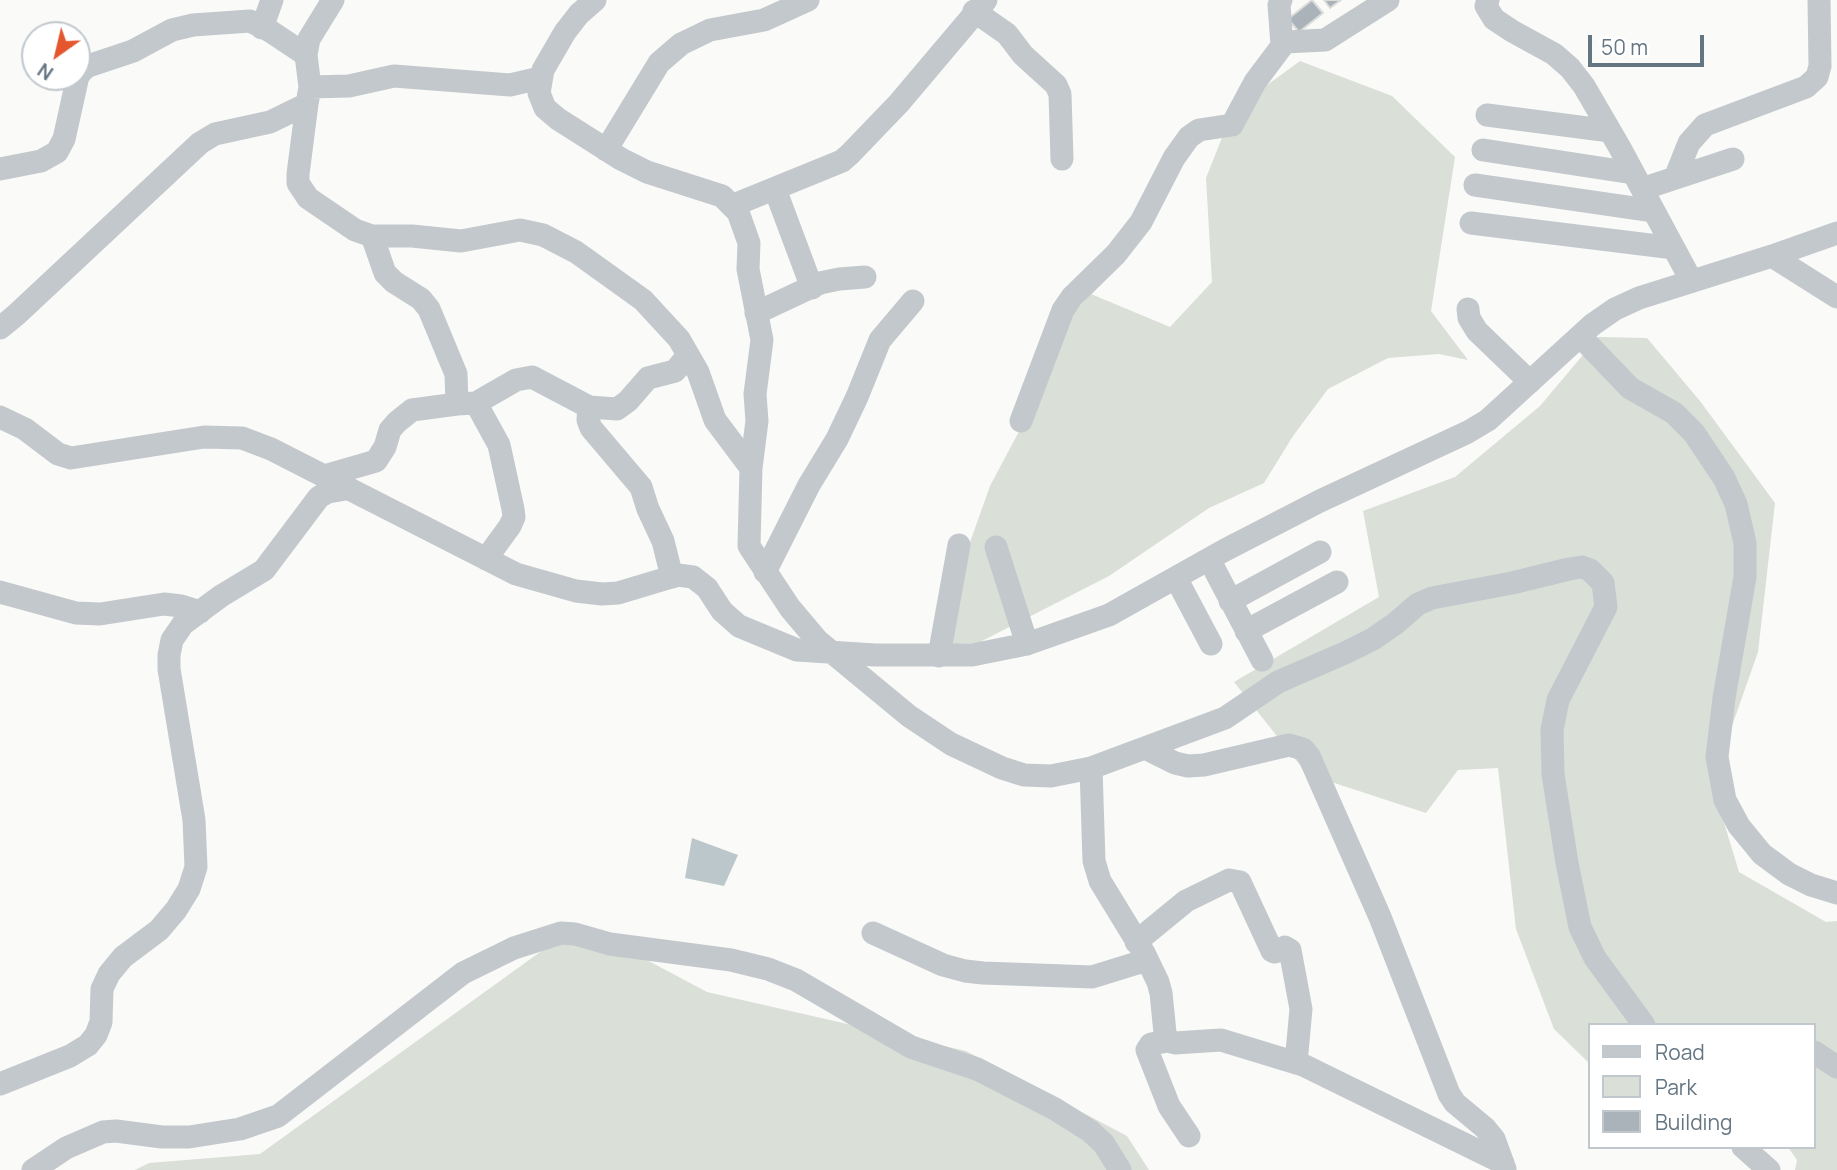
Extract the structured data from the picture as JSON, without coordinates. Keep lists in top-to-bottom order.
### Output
{
  "legend": ["Road", "Park", "Building"],
  "scale_bar": "50 m",
  "north": "bottom left"
}
